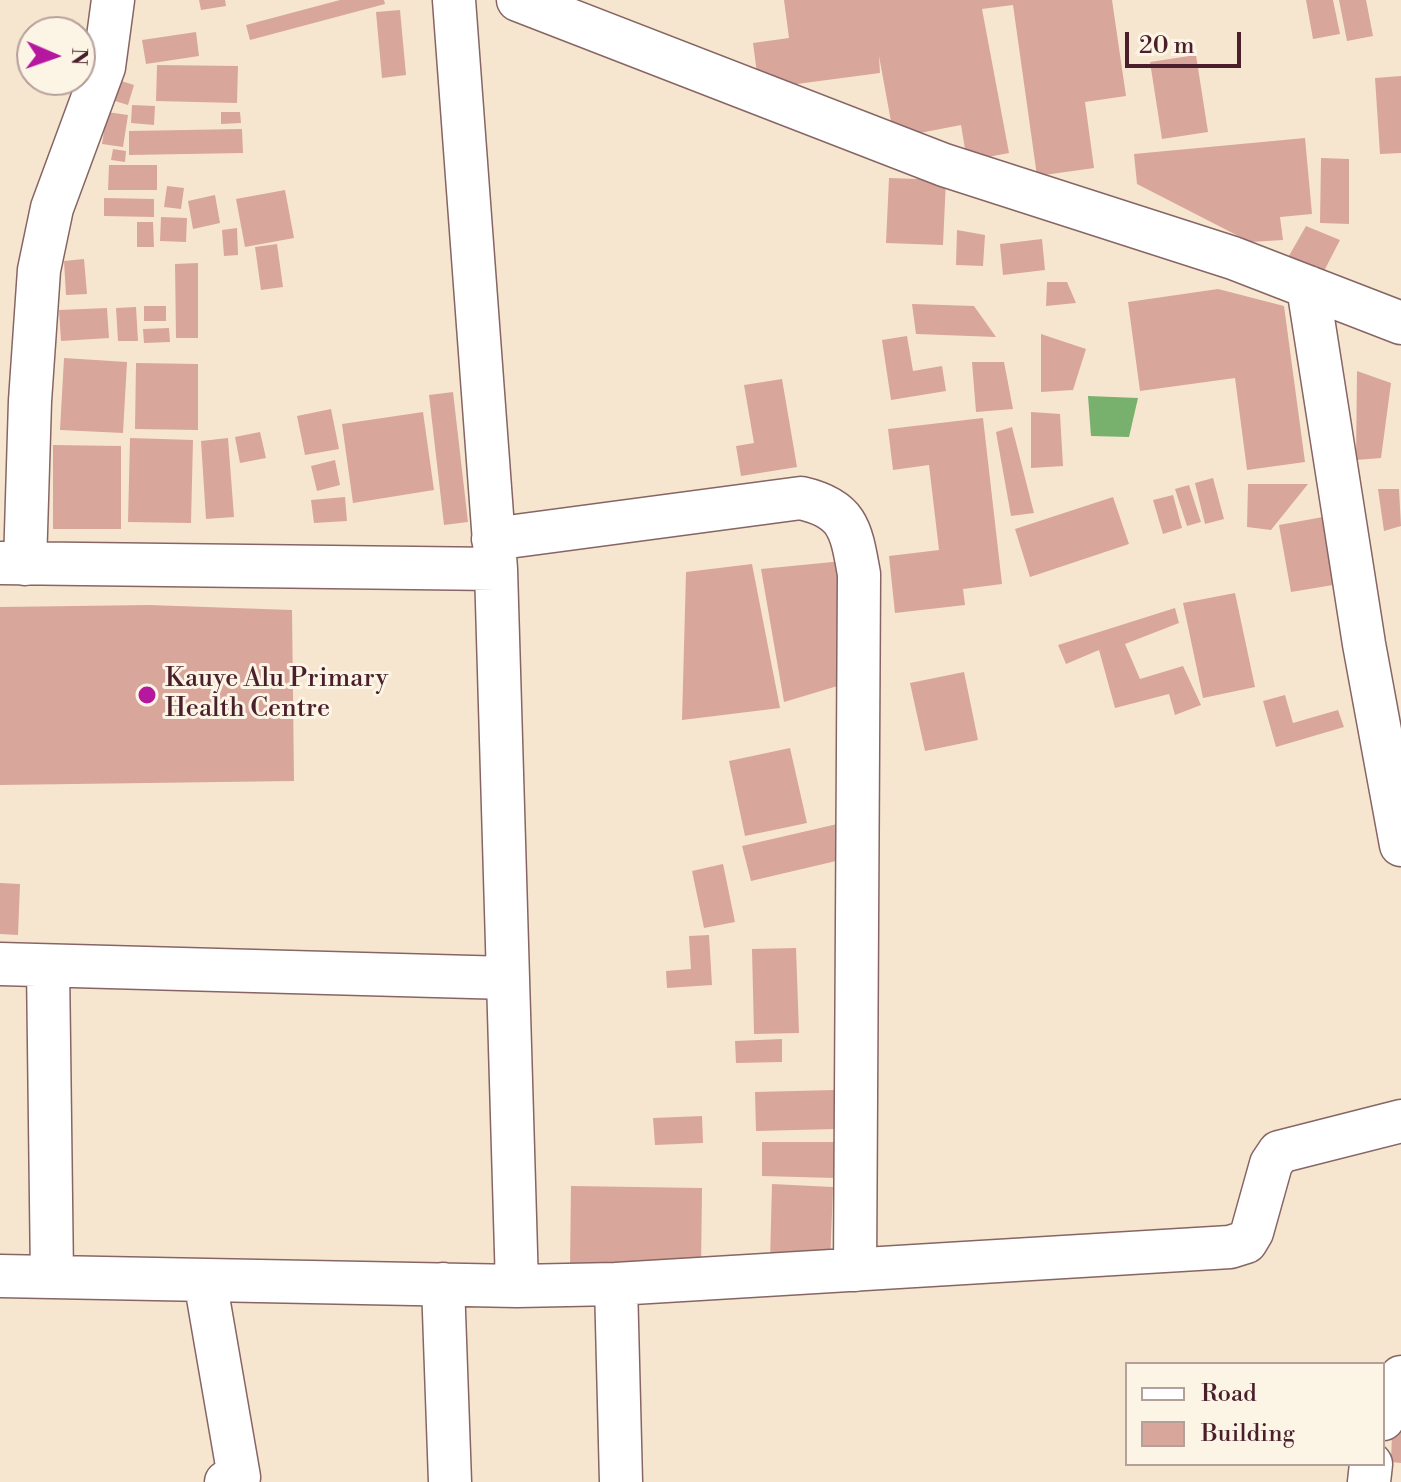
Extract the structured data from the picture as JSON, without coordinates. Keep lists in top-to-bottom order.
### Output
{
  "places": ["Kauye Alu Primary Health Centre"],
  "legend": ["Road", "Building"],
  "scale_bar": "20 m",
  "north": "right"
}
